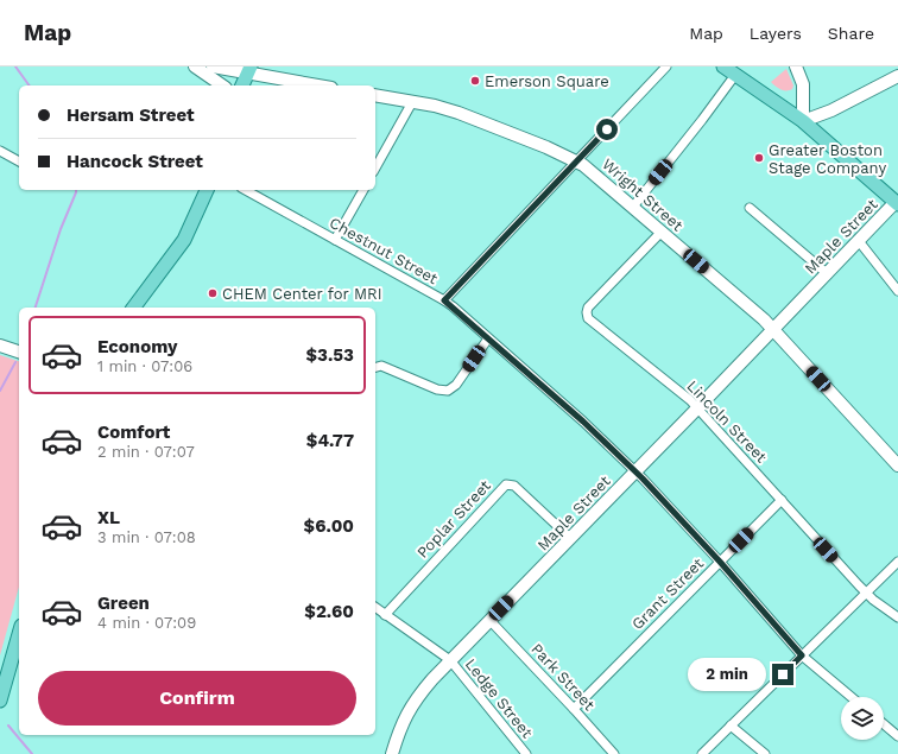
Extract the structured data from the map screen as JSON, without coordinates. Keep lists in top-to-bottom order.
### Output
{
  "streets": {
    "street": [
      "Wright Street",
      "Maple Street",
      "Chestnut Street",
      "Lincoln Street",
      "Poplar Street",
      "Grant Street",
      "Park Street",
      "Ledge Street"
    ]
  },
  "crossings": [
    ["Wright Street", "Maple Street"],
    ["Wright Street", "Lincoln Street"],
    ["Maple Street", "Chestnut Street"],
    ["Maple Street", "Lincoln Street"],
    ["Maple Street", "Poplar Street"],
    ["Maple Street", "Park Street"],
    ["Maple Street", "Ledge Street"],
    ["Chestnut Street", "Grant Street"],
    ["Lincoln Street", "Grant Street"],
    ["Poplar Street", "Ledge Street"],
    ["Grant Street", "Park Street"]
  ],
  "places": ["Emerson Square", "Greater Boston Stage Company", "CHEM Center for MRI"],
  "page": {
    "header": "Map",
    "nav": ["Map", "Layers", "Share"],
    "banner": ["Hersam Street", "Hancock Street"],
    "list": [
      {
        "name": "Economy",
        "note": "1 min · 07:06",
        "value": "$3.53"
      },
      {
        "name": "Comfort",
        "note": "2 min · 07:07",
        "value": "$4.77"
      },
      {
        "name": "XL",
        "note": "3 min · 07:08",
        "value": "$6.00"
      },
      {
        "name": "Green",
        "note": "4 min · 07:09",
        "value": "$2.60"
      }
    ],
    "bubble": "2 min",
    "buttons": "Confirm"
  }
}
